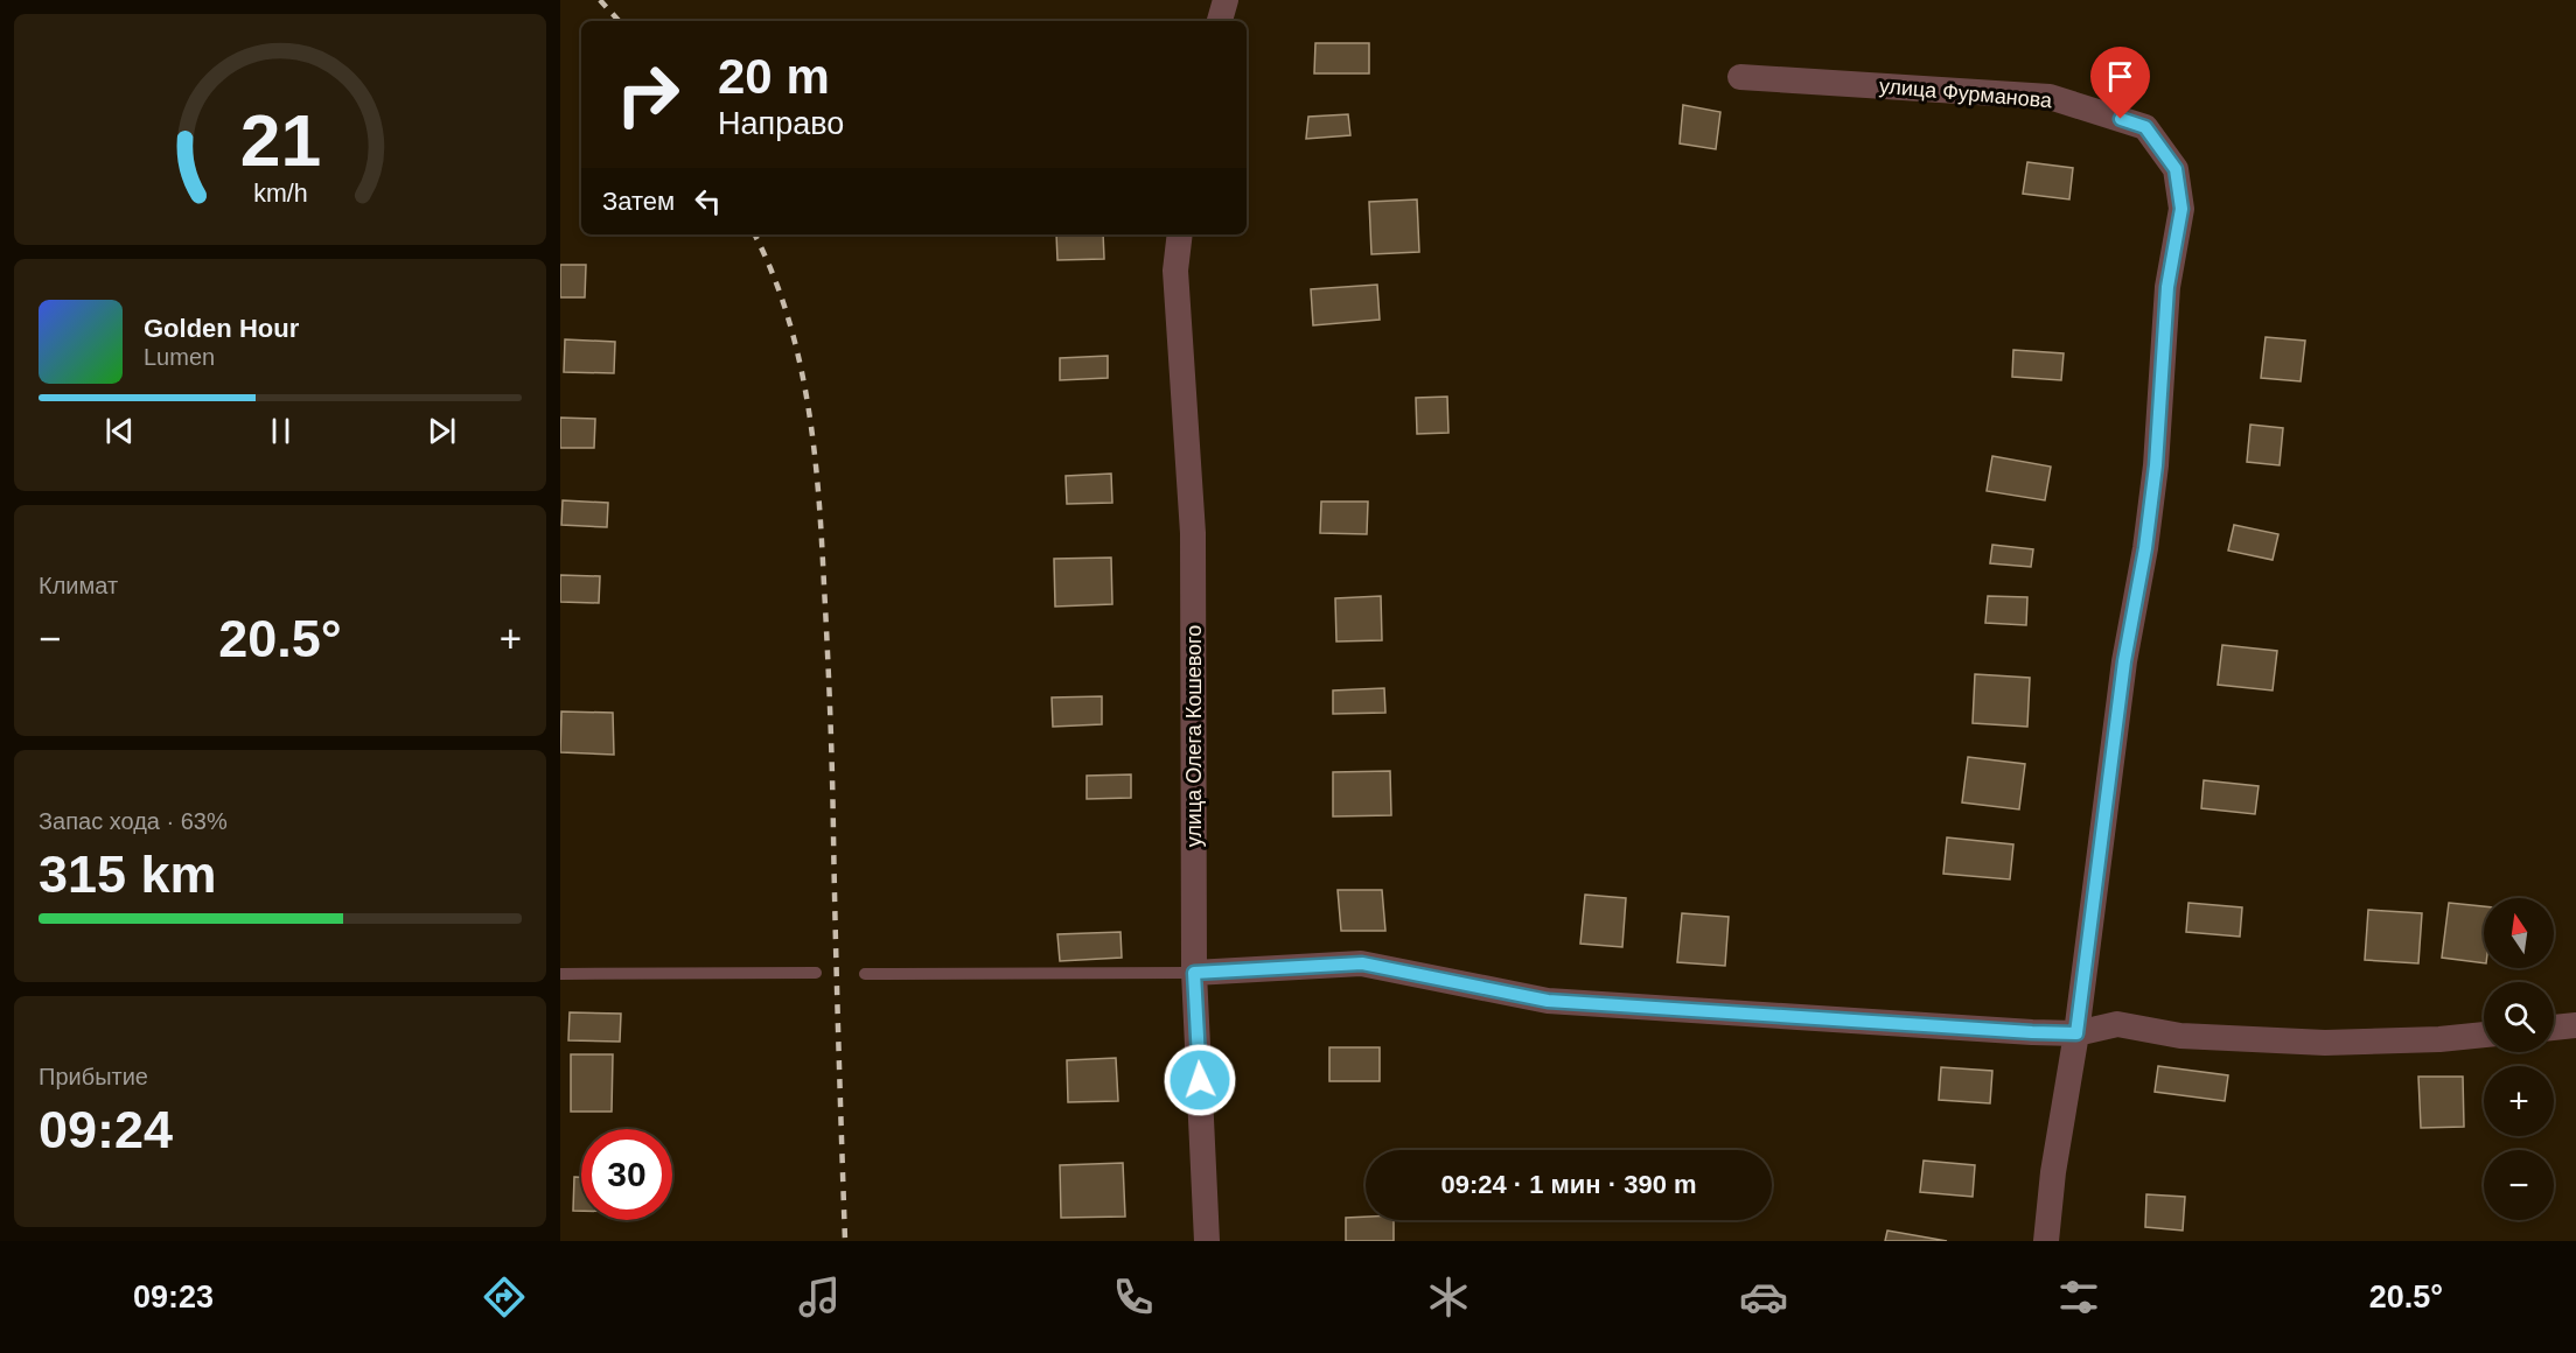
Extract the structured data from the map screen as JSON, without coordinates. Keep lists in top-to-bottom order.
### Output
{
  "streets": {
    "street": ["улица Фурманова", "улица Олега Кошевого"]
  },
  "north": "top",
  "page": {
    "turn": ["20 m", "Направо"],
    "then": "Затем",
    "song": ["Golden Hour", "Lumen"],
    "tile": [
      "Климат",
      ["Запас хода · 63%", "315 km"],
      ["Прибытие", "09:24"]
    ],
    "heat": ["−", "20.5°", "+"],
    "map_buttons": ["+", "−"],
    "limit": "30",
    "trip": "09:24 · 1 мин · 390 m",
    "tabs": ["09:23", "20.5°"],
    "gauge": ["21", "km/h"]
  }
}
